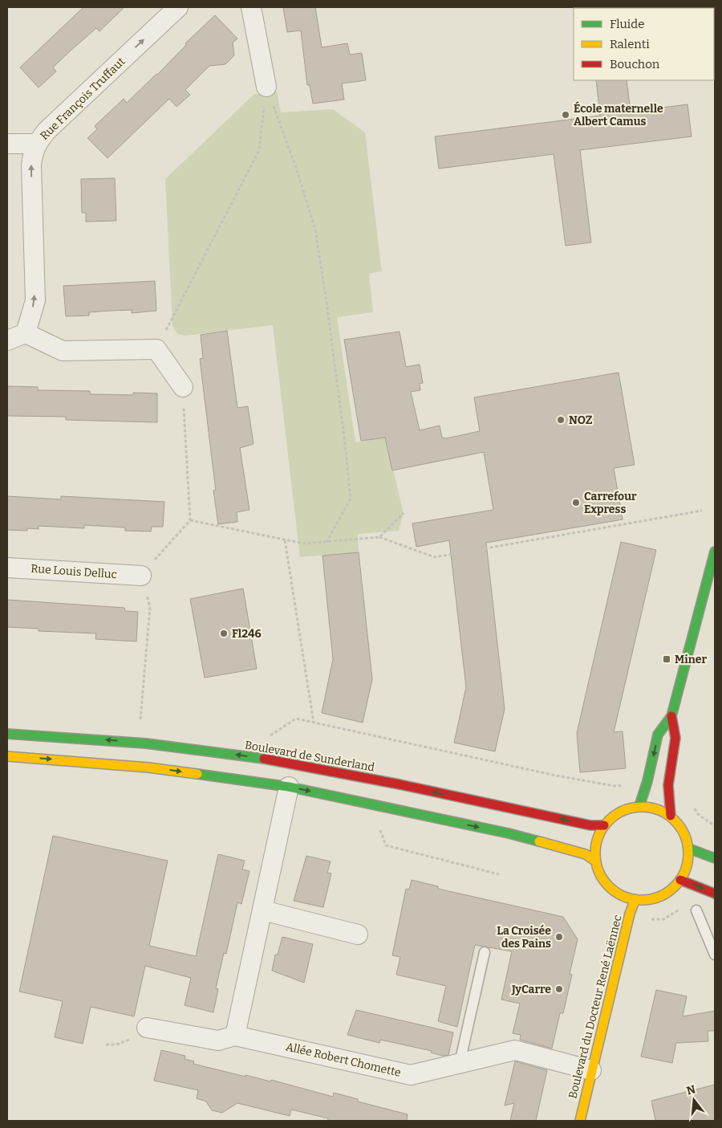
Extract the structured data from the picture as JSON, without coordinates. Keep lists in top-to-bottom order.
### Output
{
  "streets": {
    "main road": ["Boulevard de Sunderland", "Boulevard du Docteur René Laënnec"],
    "street": ["Rue François Truffaut", "Rue Louis Delluc", "Allée Robert Chomette"]
  },
  "crossings": [
    ["Boulevard de Sunderland", "Boulevard du Docteur René Laënnec"],
    ["Boulevard du Docteur René Laënnec", "Allée Robert Chomette"]
  ],
  "one_way": ["Rue François Truffaut"],
  "places": {
    "other": [
      "École maternelle Albert Camus",
      "NOZ",
      "Carrefour Express",
      "Fl246",
      "La Croisée des Pains",
      "JyCarre"
    ],
    "transit": ["Miner"]
  },
  "legend": ["Fluide", "Ralenti", "Bouchon"],
  "north": "top"
}
